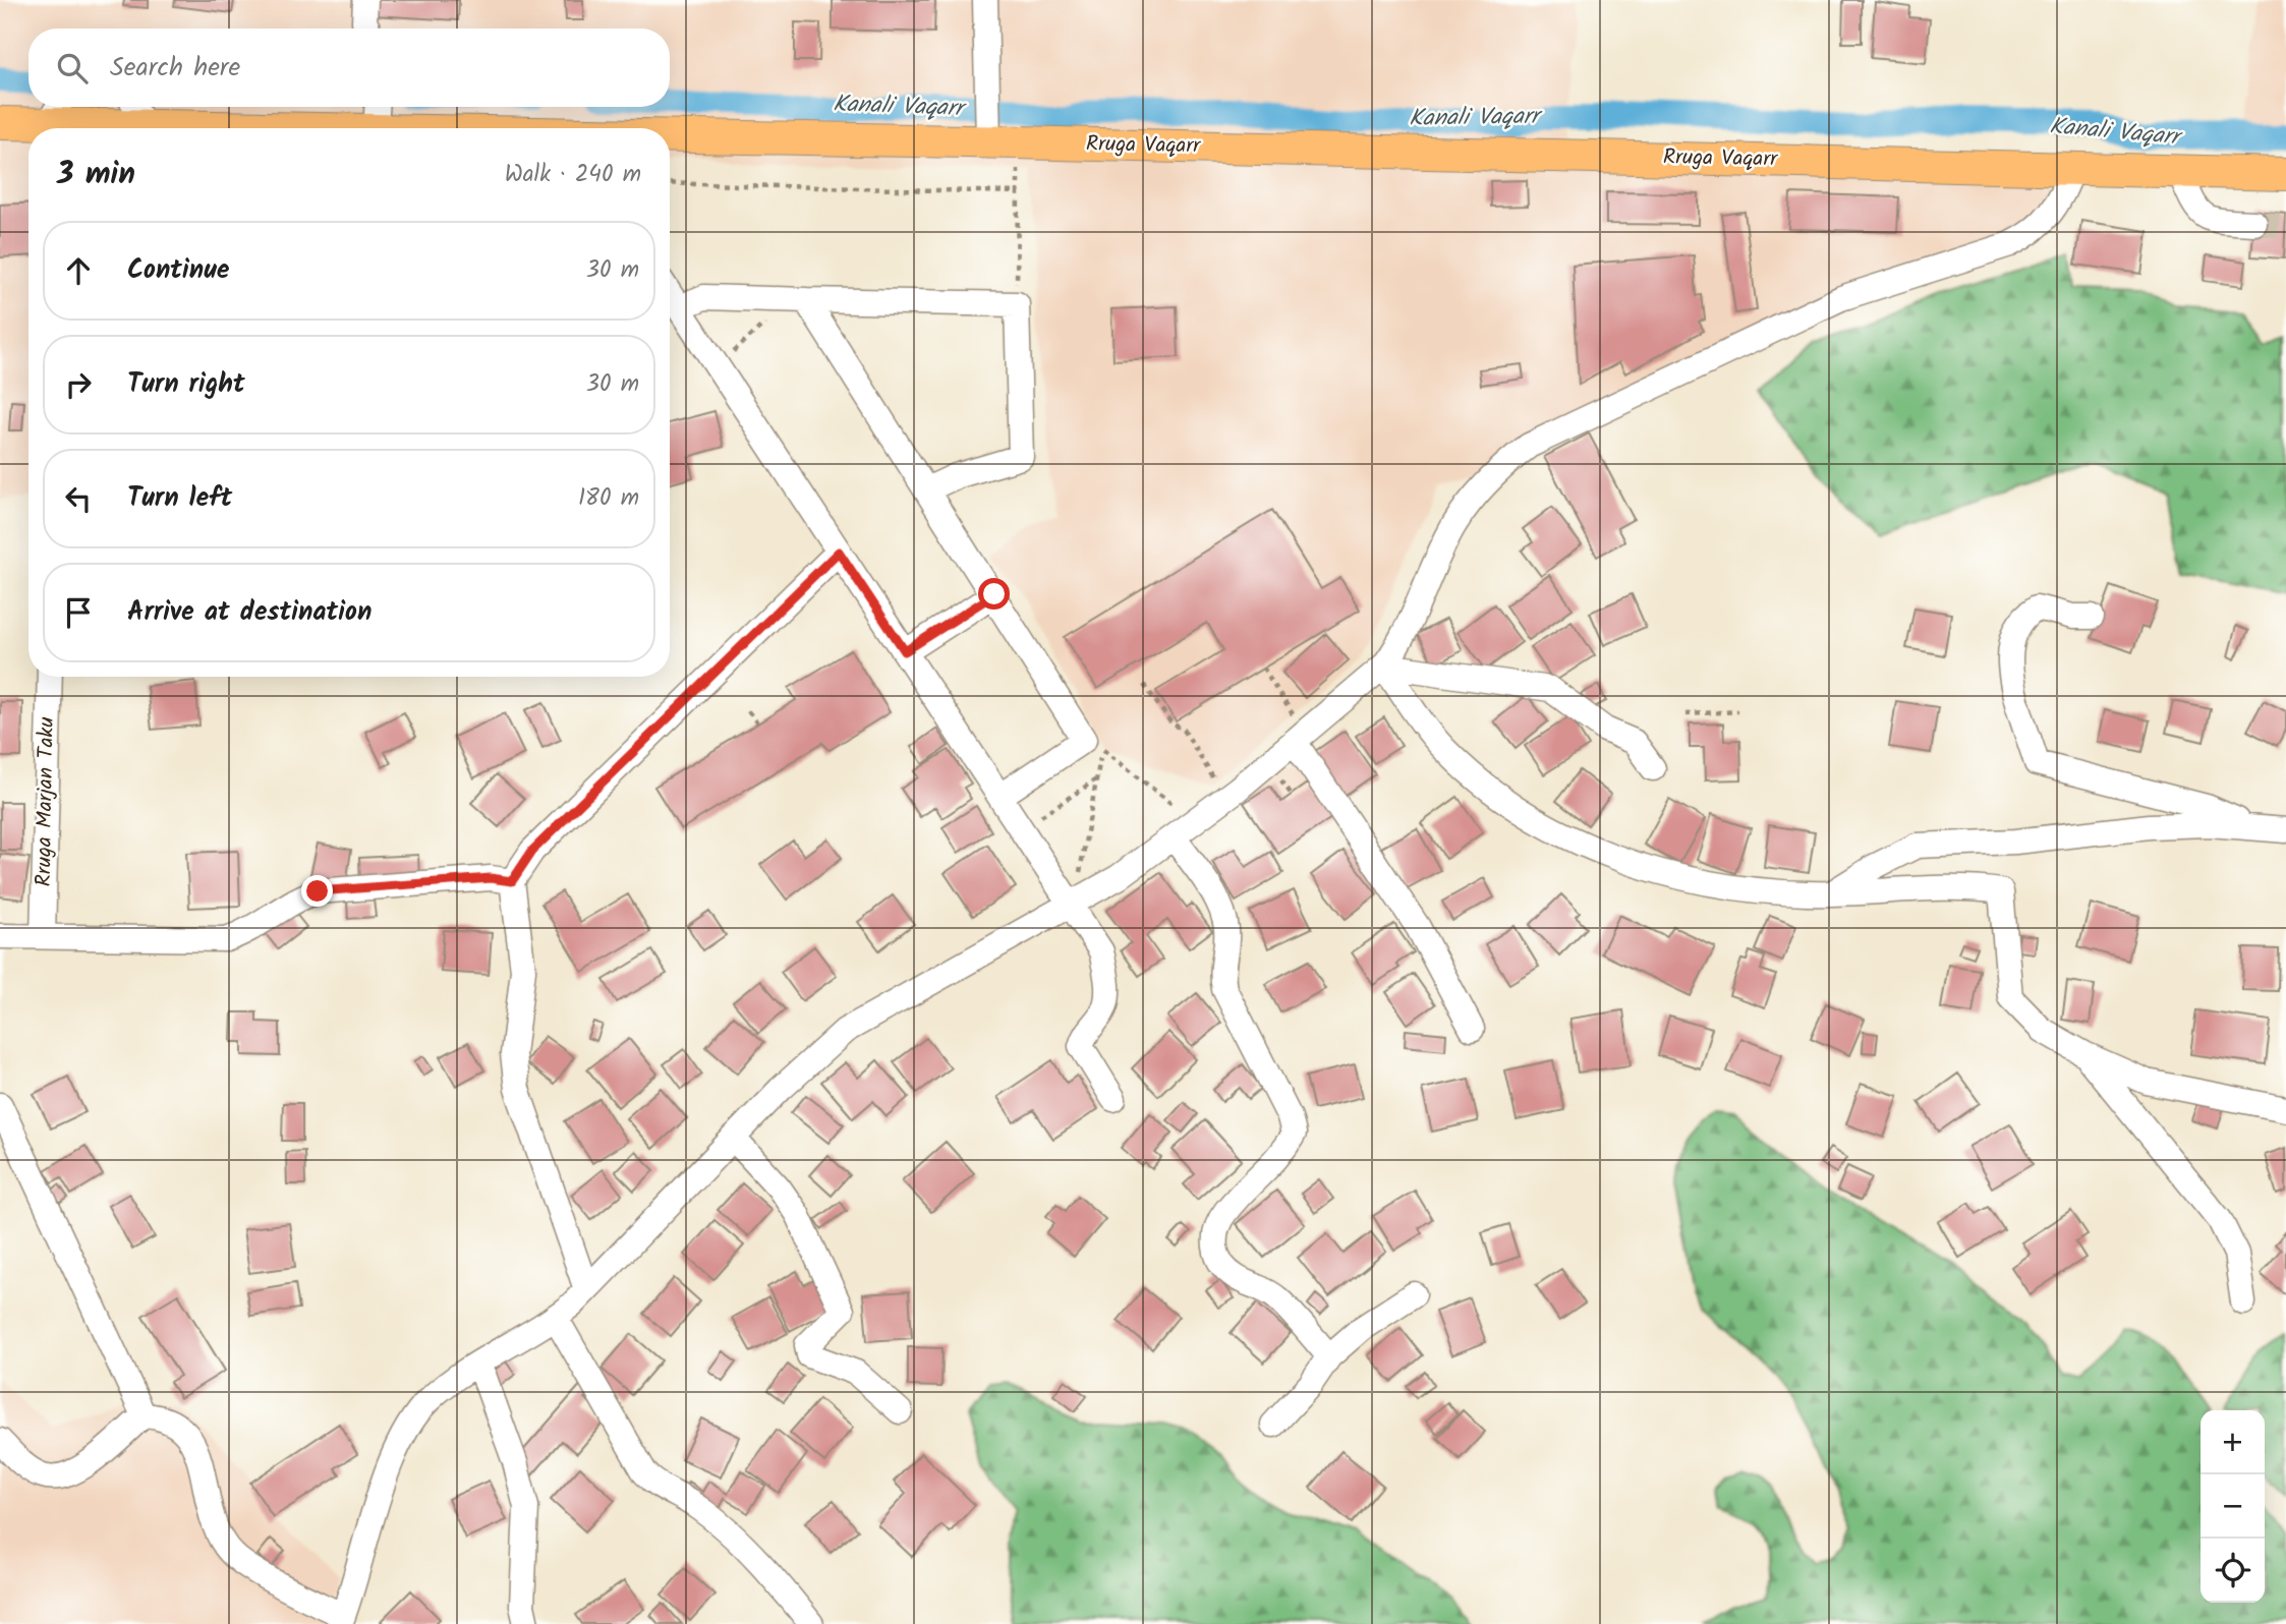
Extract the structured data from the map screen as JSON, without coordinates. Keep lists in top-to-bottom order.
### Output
{
  "streets": {
    "main road": ["Rruga Vaqarr"],
    "street": ["Rruga Marjan Taku"]
  },
  "water": ["Kanali Vaqarr"],
  "page": {
    "search": "Search here",
    "heading": ["3 min", "Walk · 240 m"],
    "list": [
      ["Continue", "30 m"],
      ["Turn right", "30 m"],
      ["Turn left", "180 m"],
      "Arrive at destination"
    ],
    "map_buttons": ["+", "−"]
  }
}
